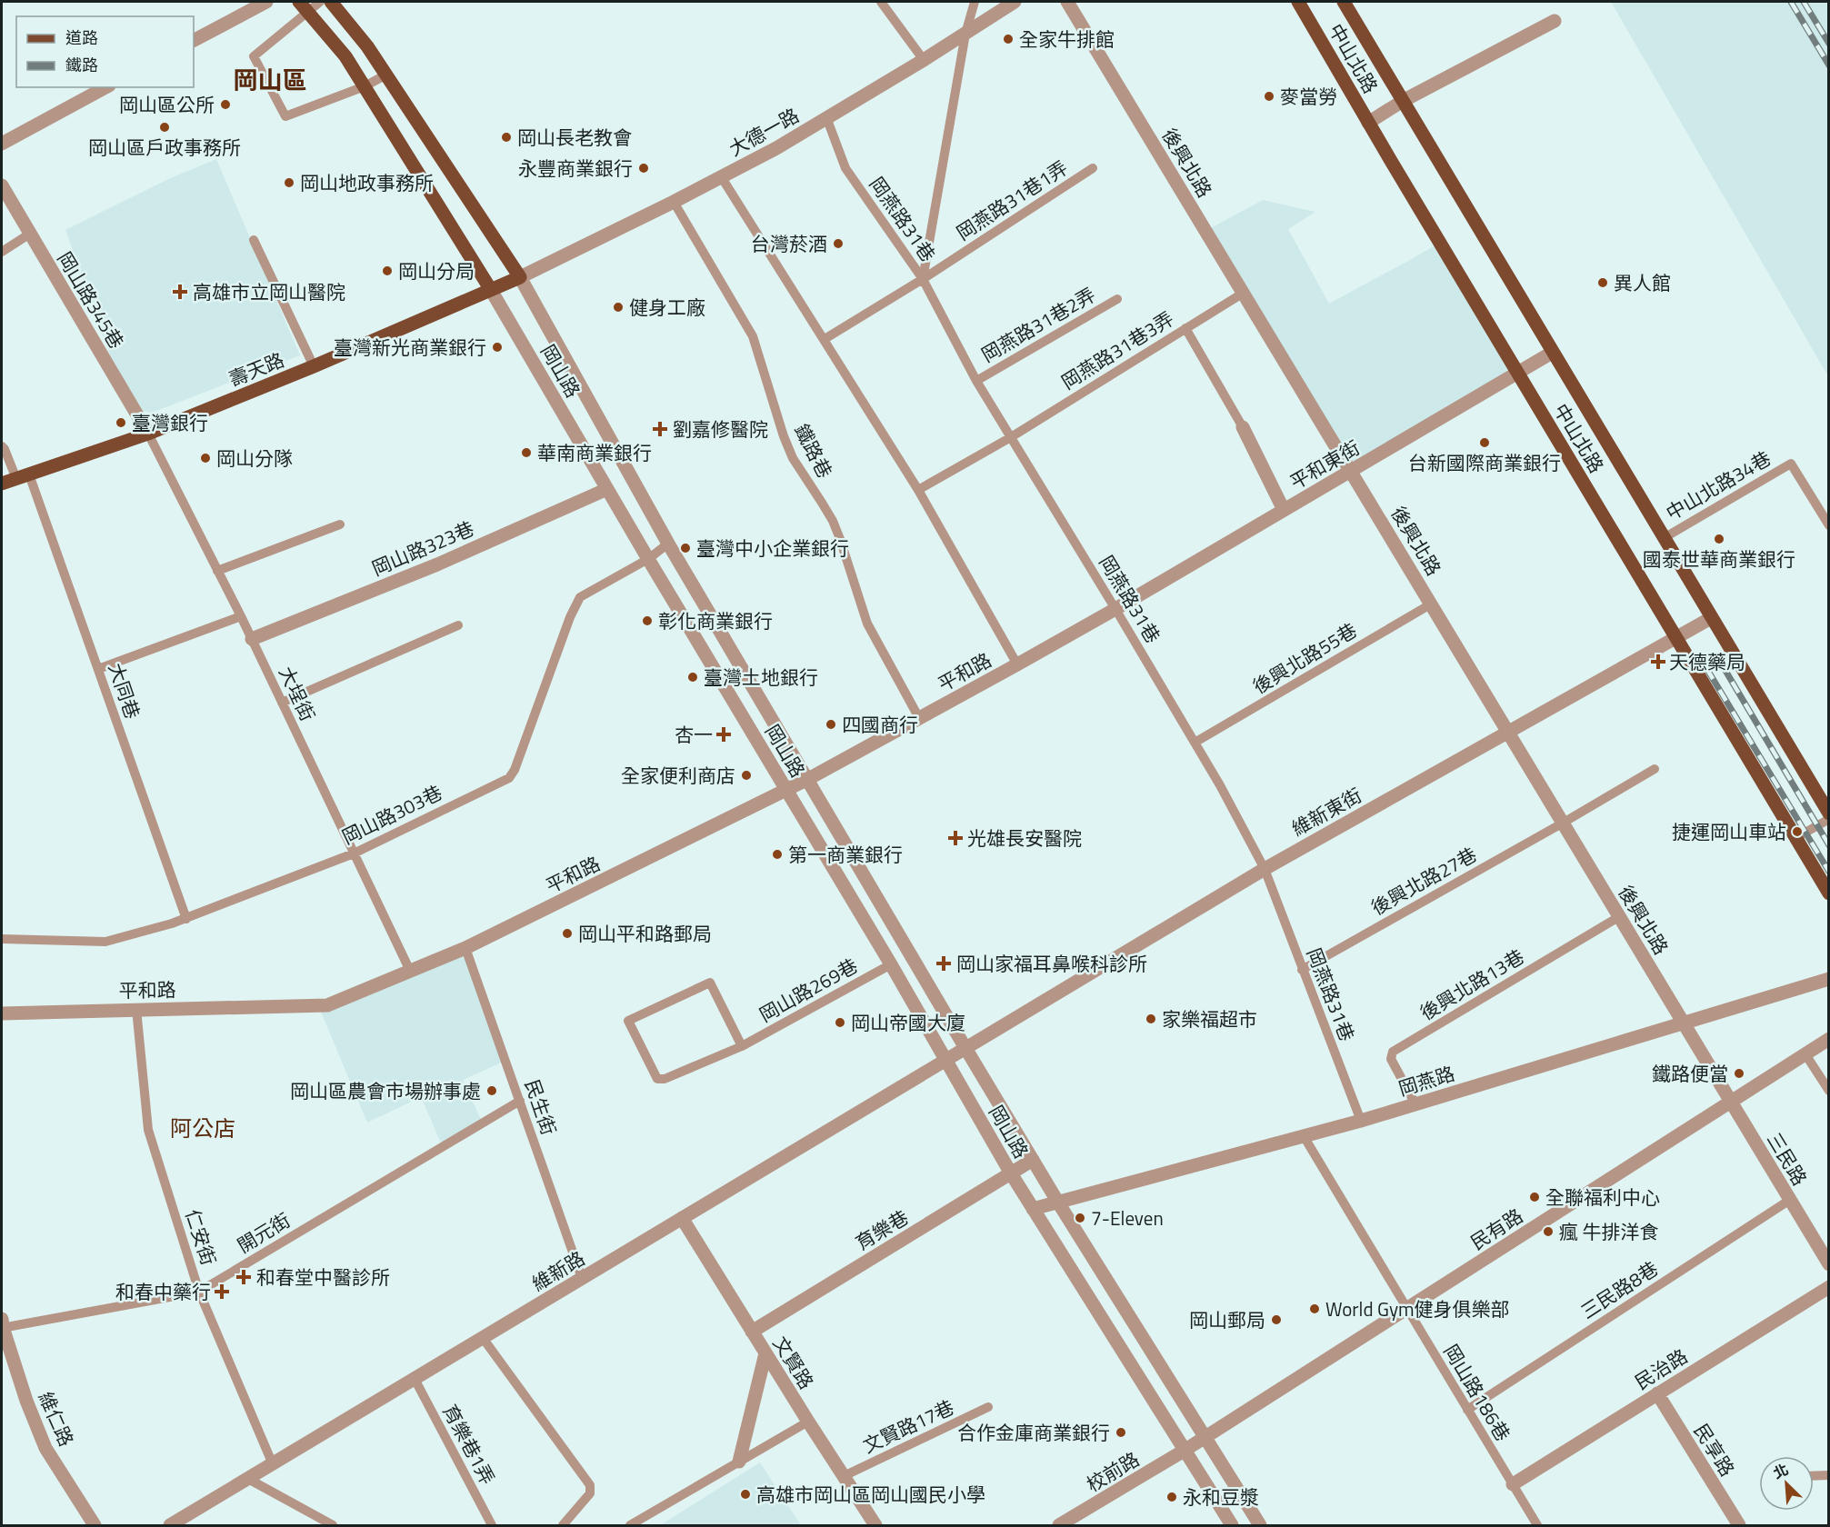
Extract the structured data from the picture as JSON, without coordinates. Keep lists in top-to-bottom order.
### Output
{
  "streets": {
    "main road": ["中山北路", "壽天路", "岡山路"],
    "street": [
      "大德一路",
      "後興北路",
      "岡山路345巷",
      "平和東街",
      "岡山路323巷",
      "平和路",
      "維新東街",
      "岡燕路",
      "三民路",
      "民有路",
      "育樂巷",
      "維新路",
      "文賢路",
      "民治路",
      "維仁路",
      "民享路",
      "校前路"
    ],
    "lane": [
      "岡燕路31巷1弄",
      "岡燕路31巷",
      "岡燕路31巷2弄",
      "岡燕路31巷3弄",
      "鐵路巷",
      "中山北路34巷",
      "後興北路55巷",
      "大同巷",
      "大埕街",
      "岡山路303巷",
      "後興北路27巷",
      "後興北路13巷",
      "岡山路269巷",
      "民生街",
      "開元街",
      "仁安街",
      "三民路8巷",
      "岡山路186巷",
      "文賢路17巷",
      "育樂巷1弄"
    ]
  },
  "crossings": [
    ["中山北路", "平和東街"],
    ["中山北路", "中山北路34巷"],
    ["中山北路", "維新東街"],
    ["大德一路", "岡燕路31巷"],
    ["大德一路", "壽天路"],
    ["大德一路", "岡山路"],
    ["大德一路", "鐵路巷"],
    ["後興北路", "岡燕路31巷3弄"],
    ["後興北路", "平和東街"],
    ["後興北路", "後興北路55巷"],
    ["後興北路", "維新東街"],
    ["後興北路", "後興北路27巷"],
    ["後興北路", "後興北路13巷"],
    ["後興北路", "岡燕路"],
    ["後興北路", "三民路"],
    ["後興北路", "民有路"],
    ["岡燕路31巷1弄", "岡燕路31巷"],
    ["岡燕路31巷", "岡燕路31巷2弄"],
    ["岡燕路31巷", "岡燕路31巷3弄"],
    ["岡燕路31巷", "平和東街"],
    ["岡燕路31巷", "後興北路55巷"],
    ["岡燕路31巷", "平和路"],
    ["岡燕路31巷", "維新東街"],
    ["岡燕路31巷", "後興北路27巷"],
    ["岡燕路31巷", "岡燕路"],
    ["岡山路345巷", "壽天路"],
    ["岡山路345巷", "大埕街"],
    ["壽天路", "岡山路"],
    ["壽天路", "大同巷"],
    ["壽天路", "大埕街"],
    ["岡山路", "岡山路323巷"],
    ["岡山路", "平和路"],
    ["岡山路", "維新東街"],
    ["岡山路", "岡山路303巷"],
    ["岡山路", "岡山路269巷"],
    ["岡山路", "岡燕路"],
    ["岡山路", "民有路"],
    ["岡山路", "育樂巷"],
    ["岡山路", "維新路"],
    ["岡山路", "校前路"],
    ["鐵路巷", "平和路"],
    ["平和東街", "平和路"],
    ["岡山路323巷", "大埕街"],
    ["平和路", "大埕街"],
    ["平和路", "民生街"],
    ["平和路", "仁安街"],
    ["大同巷", "岡山路303巷"],
    ["大埕街", "岡山路303巷"],
    ["維新東街", "維新路"],
    ["後興北路13巷", "岡燕路"],
    ["岡燕路", "岡山路186巷"],
    ["民生街", "開元街"],
    ["民生街", "維新路"],
    ["三民路", "民有路"],
    ["三民路", "三民路8巷"],
    ["民有路", "岡山路186巷"],
    ["民有路", "校前路"],
    ["育樂巷", "文賢路"],
    ["開元街", "仁安街"],
    ["開元街", "維仁路"],
    ["仁安街", "維新路"],
    ["維新路", "文賢路"],
    ["維新路", "育樂巷1弄"],
    ["三民路8巷", "岡山路186巷"],
    ["文賢路", "文賢路17巷"],
    ["民治路", "岡山路186巷"],
    ["民治路", "民享路"]
  ],
  "districts": ["岡山區", "阿公店"],
  "places": {
    "other": [
      "全家牛排館",
      "麥當勞",
      "岡山區公所",
      "岡山區戶政事務所",
      "岡山長老教會",
      "永豐商業銀行",
      "岡山地政事務所",
      "台灣菸酒",
      "岡山分局",
      "異人館",
      "健身工廠",
      "臺灣新光商業銀行",
      "臺灣銀行",
      "台新國際商業銀行",
      "華南商業銀行",
      "岡山分隊",
      "國泰世華商業銀行",
      "臺灣中小企業銀行",
      "彰化商業銀行",
      "臺灣土地銀行",
      "四國商行",
      "全家便利商店",
      "捷運岡山車站",
      "第一商業銀行",
      "岡山平和路郵局",
      "家樂福超市",
      "岡山帝國大廈",
      "鐵路便當",
      "岡山區農會市場辦事處",
      "全聯福利中心",
      "7-Eleven",
      "瘋 牛排洋食",
      "World Gym健身俱樂部",
      "岡山郵局",
      "合作金庫商業銀行",
      "高雄市岡山區岡山國民小學",
      "永和豆漿"
    ],
    "health": [
      "高雄市立岡山醫院",
      "劉嘉修醫院",
      "天德藥局",
      "杏一",
      "光雄長安醫院",
      "岡山家福耳鼻喉科診所",
      "和春堂中醫診所",
      "和春中藥行"
    ]
  },
  "legend": ["道路", "鐵路"],
  "north": "top left"
}
